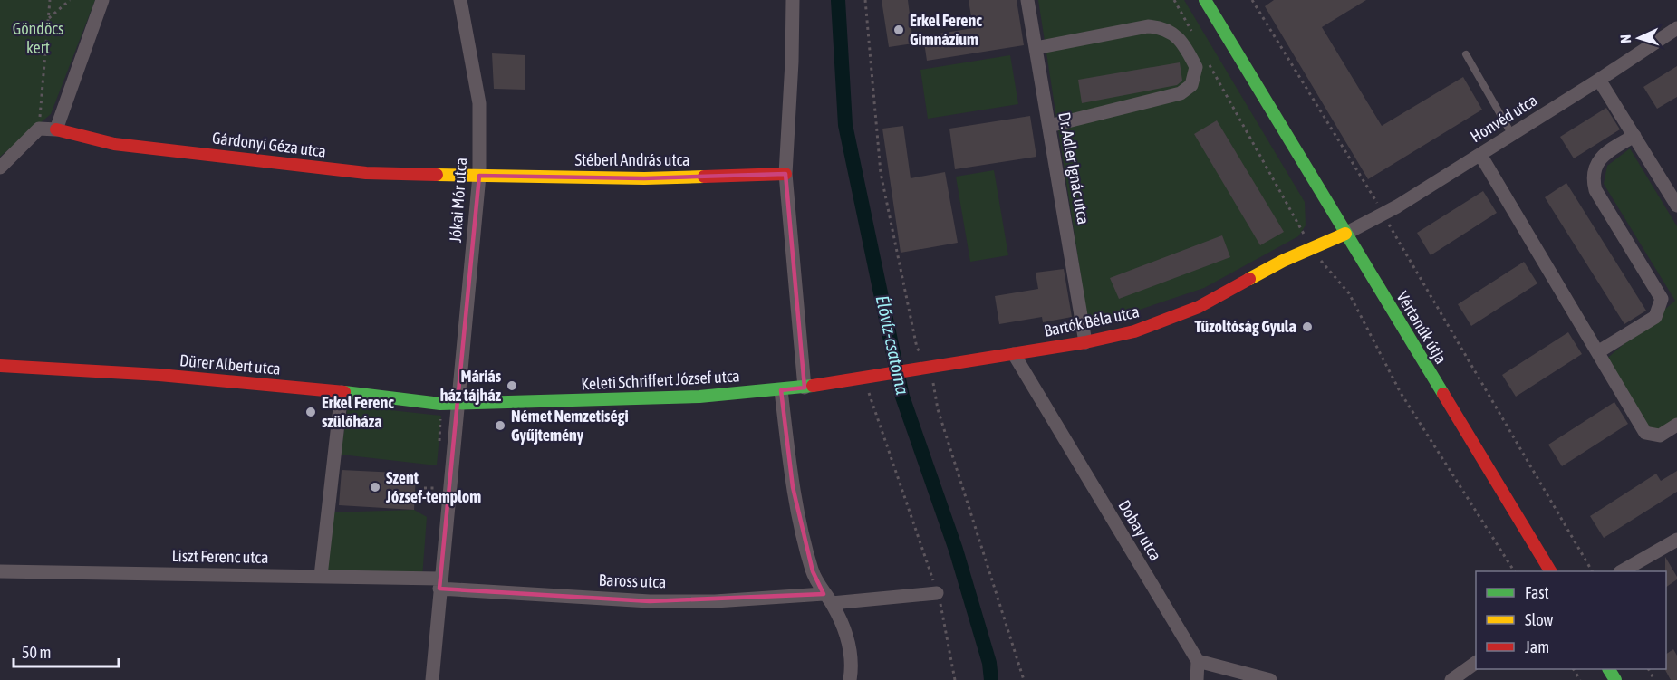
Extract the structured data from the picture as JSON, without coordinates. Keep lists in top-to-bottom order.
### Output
{
  "streets": {
    "main road": [
      "Gárdonyi Géza utca",
      "Stéberl András utca",
      "Bartók Béla utca",
      "Vértanúk útja",
      "Dürer Albert utca",
      "Keleti Schriffert József utca"
    ],
    "street": [
      "Honvéd utca",
      "Dr. Adler Ignác utca",
      "Jókai Mór utca",
      "Dobay utca",
      "Liszt Ferenc utca",
      "Baross utca"
    ]
  },
  "crossings": [
    ["Honvéd utca", "Bartók Béla utca"],
    ["Honvéd utca", "Vértanúk útja"],
    ["Gárdonyi Géza utca", "Stéberl András utca"],
    ["Gárdonyi Géza utca", "Jókai Mór utca"],
    ["Stéberl András utca", "Jókai Mór utca"],
    ["Dr. Adler Ignác utca", "Bartók Béla utca"],
    ["Jókai Mór utca", "Dürer Albert utca"],
    ["Jókai Mór utca", "Keleti Schriffert József utca"],
    ["Jókai Mór utca", "Liszt Ferenc utca"],
    ["Jókai Mór utca", "Baross utca"],
    ["Bartók Béla utca", "Vértanúk útja"],
    ["Bartók Béla utca", "Keleti Schriffert József utca"],
    ["Bartók Béla utca", "Dobay utca"],
    ["Dürer Albert utca", "Keleti Schriffert József utca"],
    ["Liszt Ferenc utca", "Baross utca"]
  ],
  "water": ["Élővíz-csatorna"],
  "parks": ["Göndöcs kert"],
  "places": [
    "Erkel Ferenc Gimnázium",
    "Tűzoltóság Gyula",
    "Máriás ház tájház",
    "Erkel Ferenc szülőháza",
    "Német Nemzetiségi Gyűjtemény",
    "Szent József-templom"
  ],
  "legend": ["Fast", "Slow", "Jam"],
  "scale_bar": "50 m",
  "north": "left"
}
